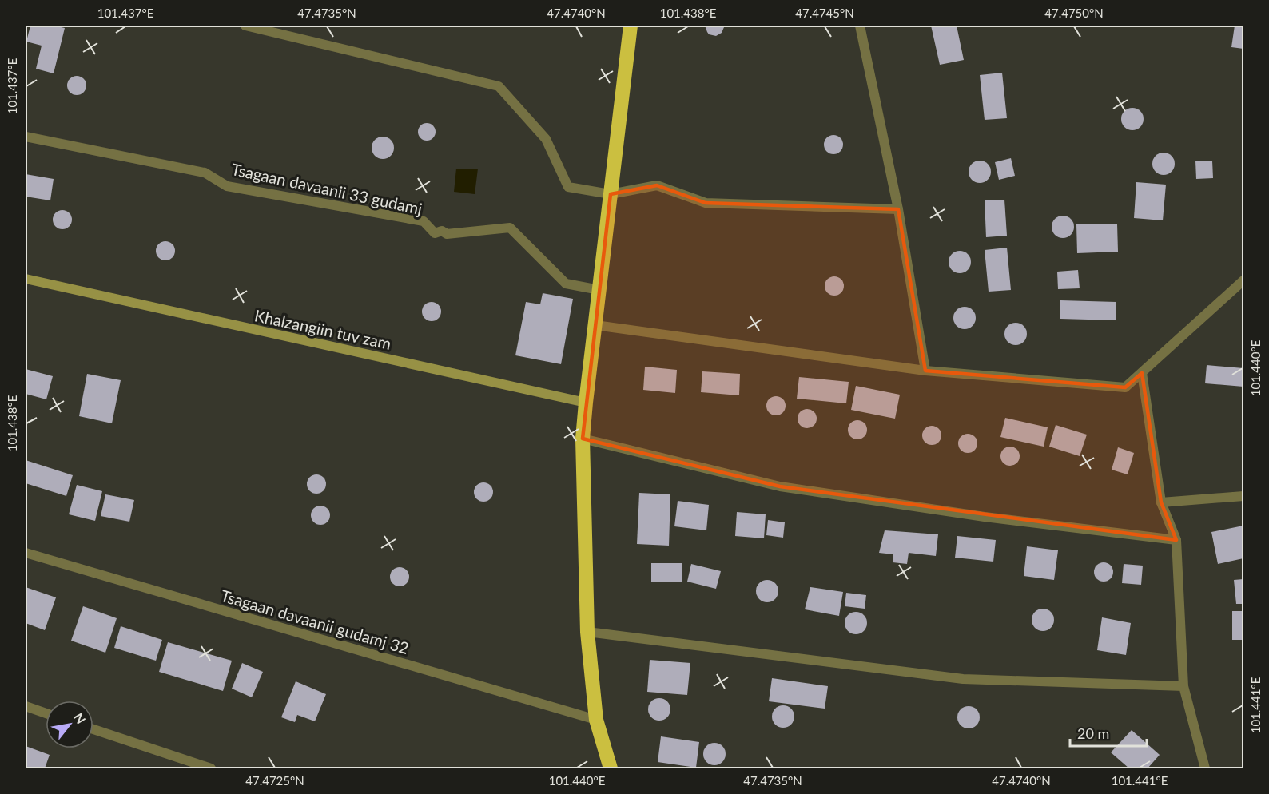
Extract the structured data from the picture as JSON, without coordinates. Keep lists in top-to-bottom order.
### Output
{
  "streets": {
    "street": ["Tsagaan davaanii 33 gudamj", "Khalzangiin tuv zam", "Tsagaan davaanii gudamj 32"]
  },
  "scale_bar": "20 m",
  "north": "top right",
  "coordinates": [
    "101.437°E",
    "47.4735°N",
    "47.4740°N",
    "101.438°E",
    "47.4745°N",
    "47.4750°N",
    "101.440°E",
    "101.441°E",
    "47.4725°N"
  ]
}
